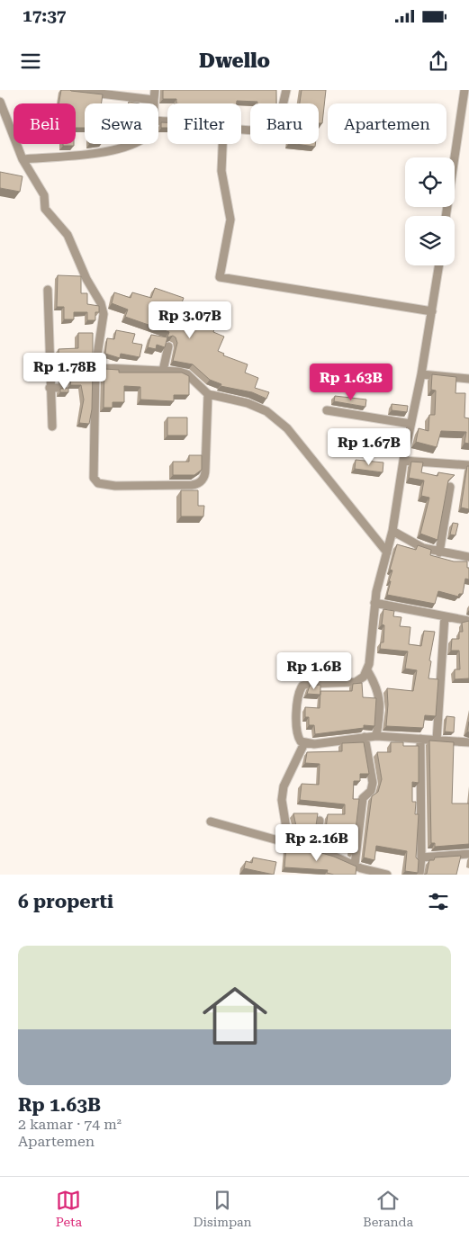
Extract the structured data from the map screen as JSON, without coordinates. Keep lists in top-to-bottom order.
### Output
{
  "page": {
    "status": "17:37",
    "header": "Dwello",
    "chip": [
      "Beli",
      "Sewa",
      "Filter",
      "Baru",
      "Apartemen"
    ],
    "price": [
      "Rp 3.07B",
      "Rp 1.78B",
      "Rp 1.63B",
      "Rp 1.67B",
      "Rp 1.6B",
      "Rp 2.16B"
    ],
    "heading": "6 properti",
    "list": [
      {
        "name": "Rp 1.63B",
        "note": "2 kamar · 74 m² · Apartemen"
      }
    ],
    "tabs": ["Peta", "Disimpan", "Beranda"]
  }
}
